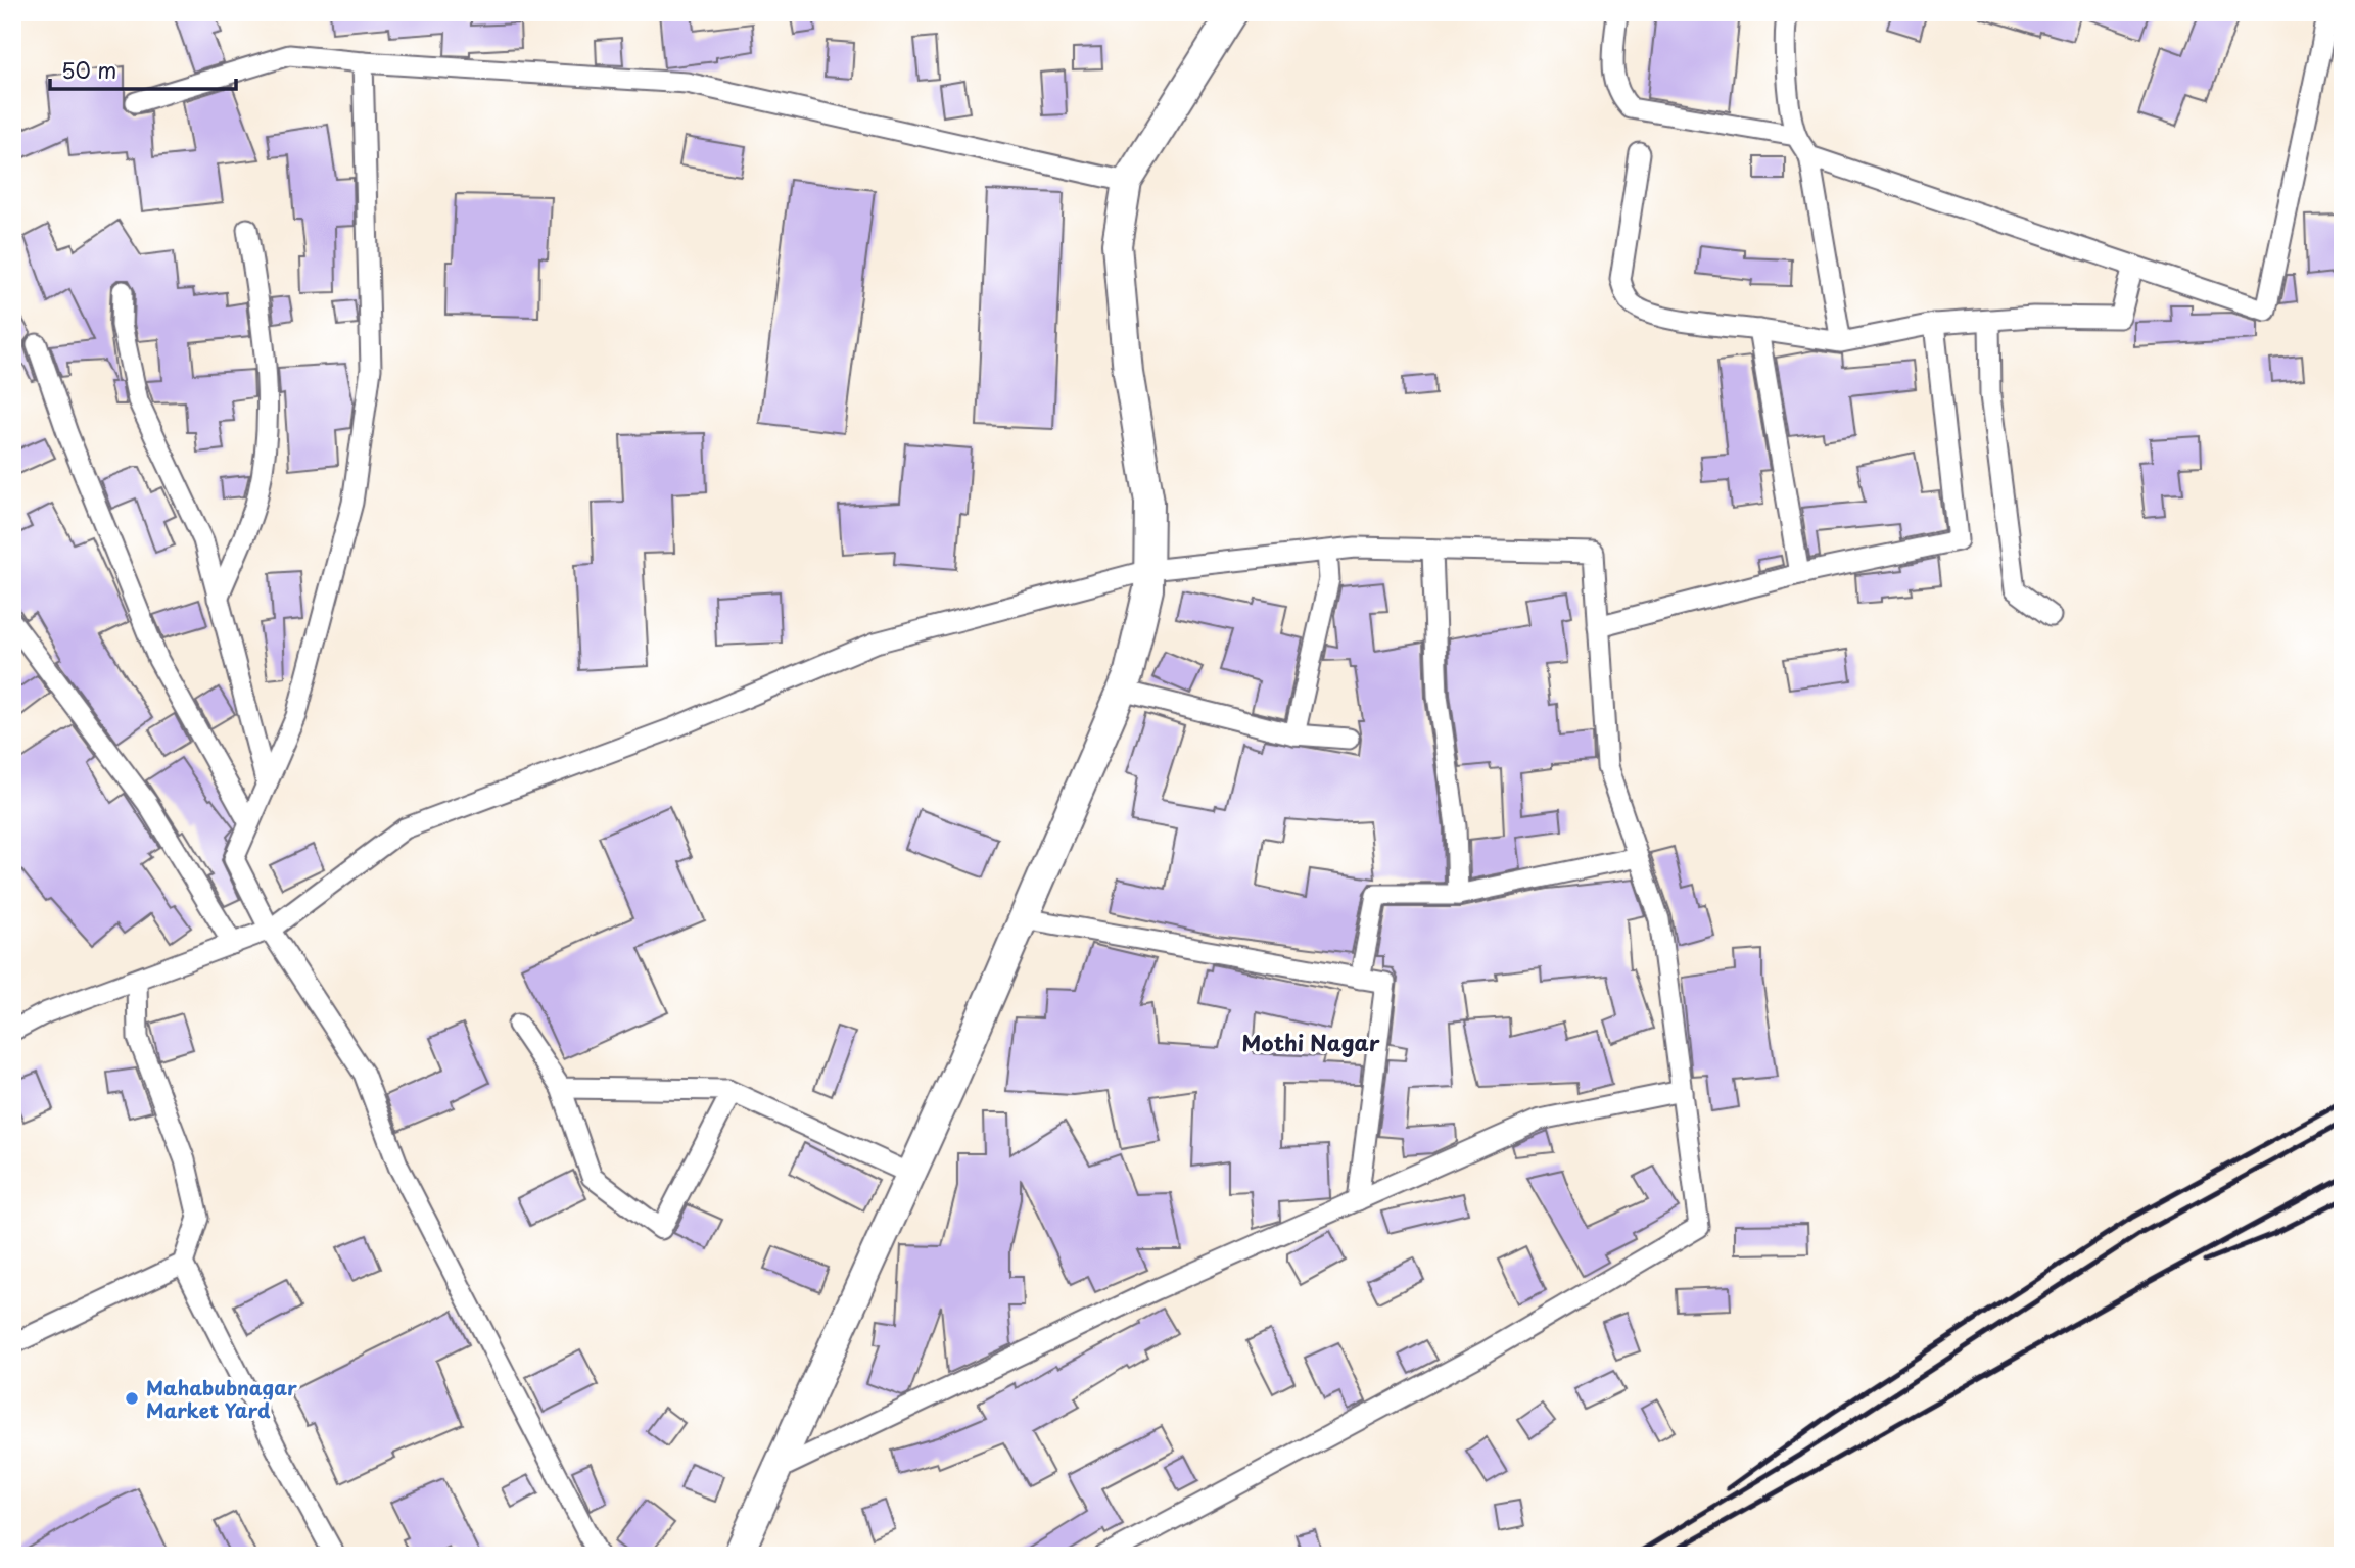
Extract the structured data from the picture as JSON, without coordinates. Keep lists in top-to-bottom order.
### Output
{
  "districts": ["Mothi Nagar"],
  "places": ["Mahabubnagar Market Yard"],
  "scale_bar": "50 m"
}
